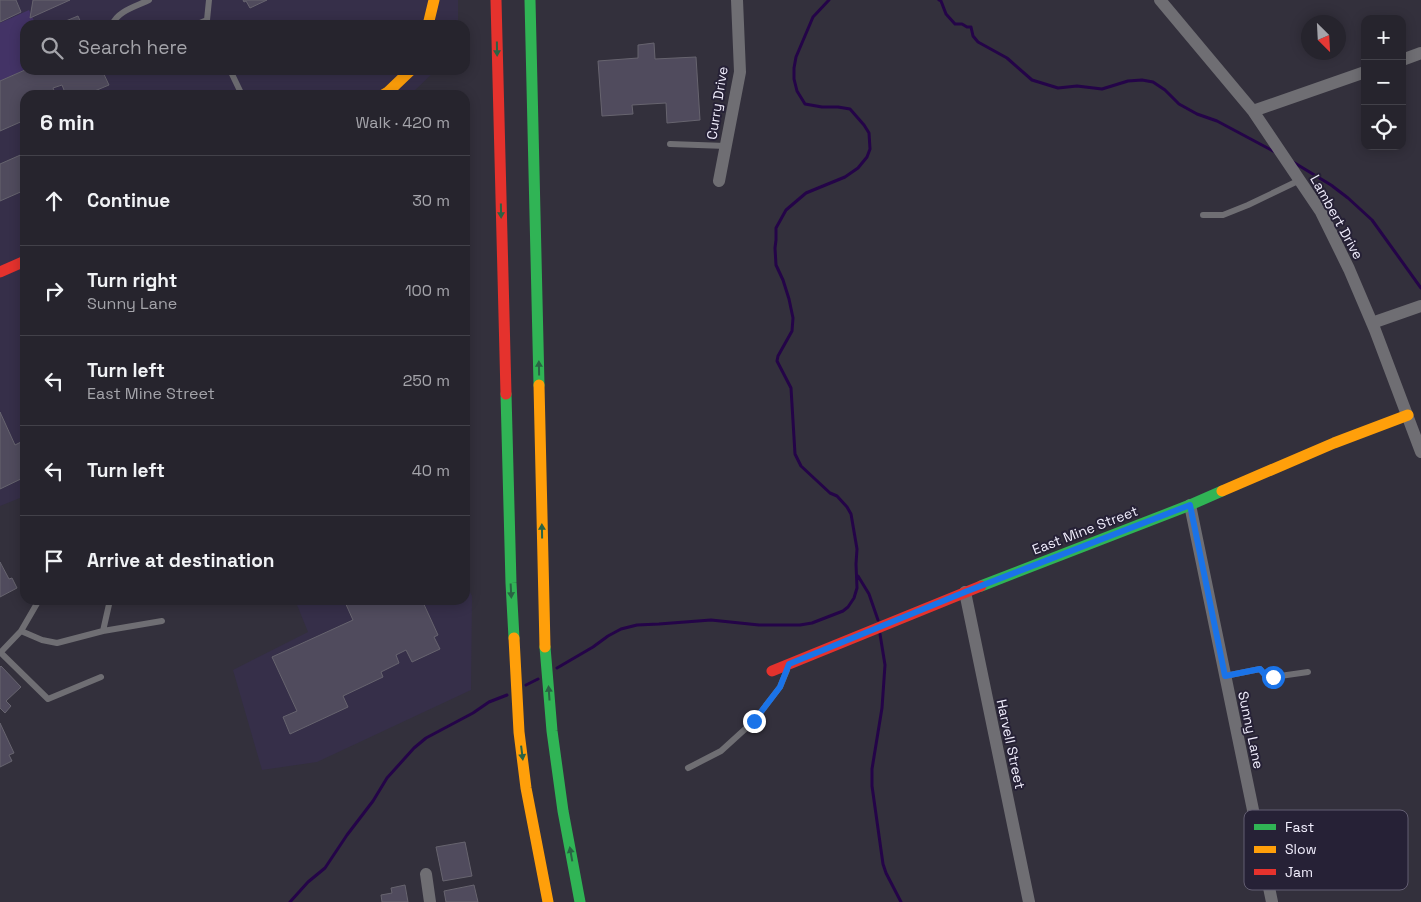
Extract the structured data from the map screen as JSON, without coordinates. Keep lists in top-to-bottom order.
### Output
{
  "streets": {
    "main road": ["East Mine Street"],
    "street": [
      "Curry Drive",
      "Lambert Drive",
      "Sunny Lane",
      "Harvell Street"
    ]
  },
  "crossings": [
    ["Lambert Drive", "East Mine Street"],
    ["East Mine Street", "Sunny Lane"],
    ["East Mine Street", "Harvell Street"]
  ],
  "legend": ["Fast", "Slow", "Jam"],
  "north": "bottom right",
  "page": {
    "map_buttons": ["+", "−"],
    "search": "Search here",
    "heading": ["6 min", "Walk · 420 m"],
    "list": [
      ["Continue", "30 m"],
      ["Turn right", "Sunny Lane", "100 m"],
      ["Turn left", "East Mine Street", "250 m"],
      ["Turn left", "40 m"],
      "Arrive at destination"
    ]
  }
}
